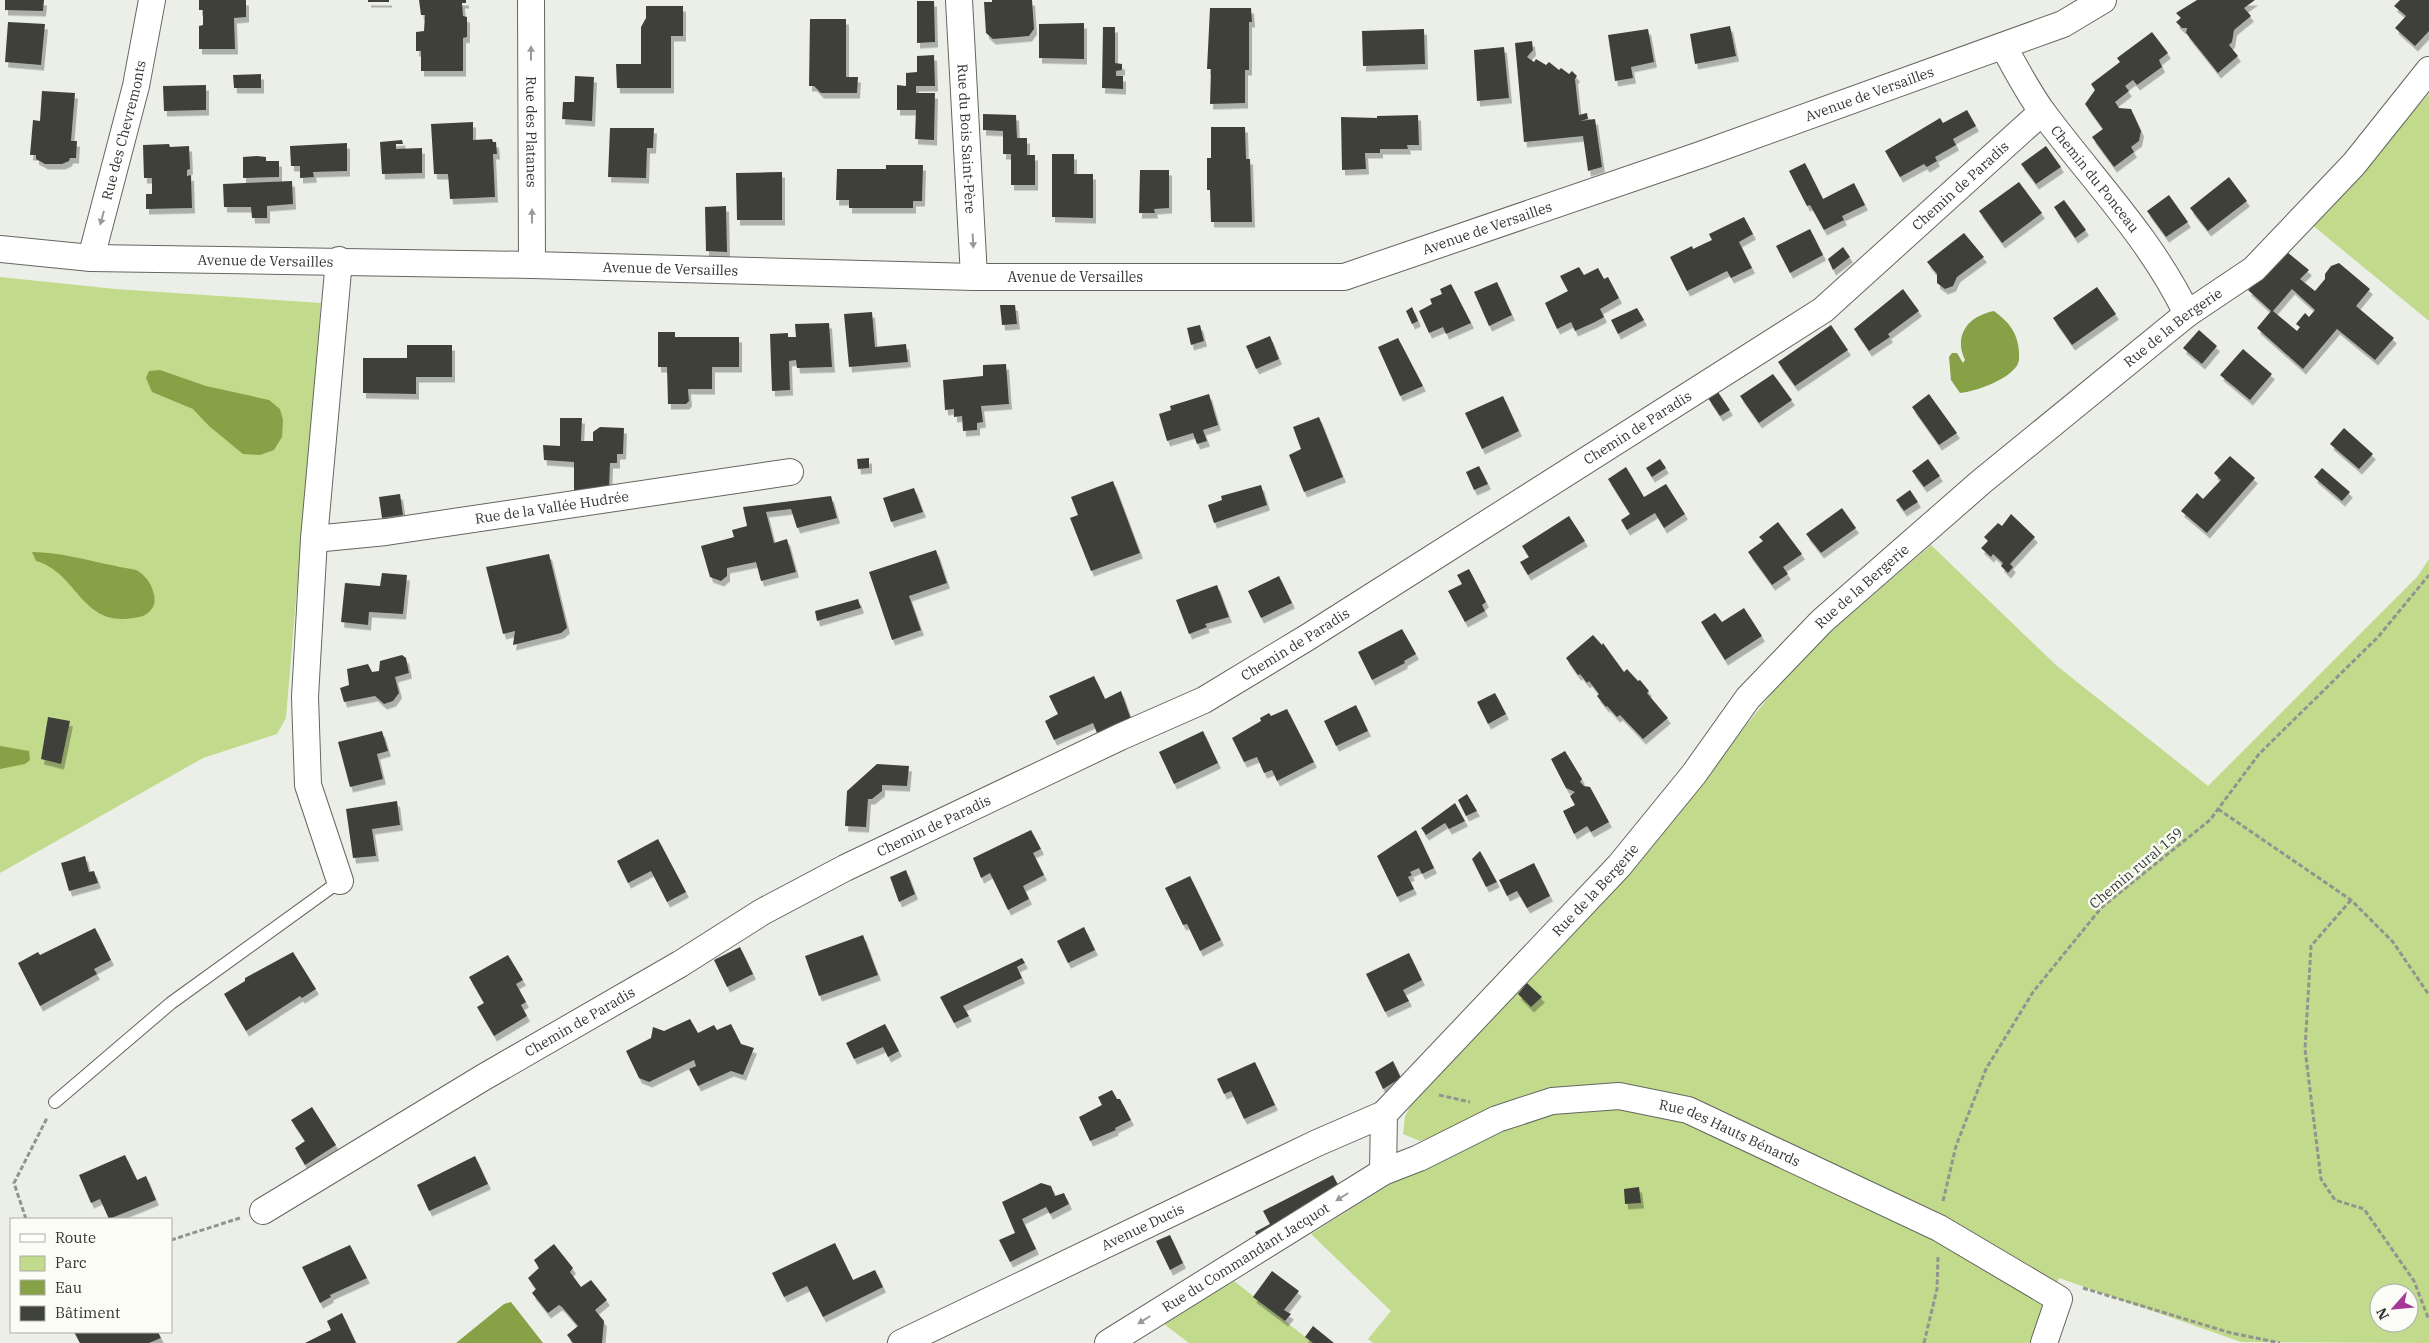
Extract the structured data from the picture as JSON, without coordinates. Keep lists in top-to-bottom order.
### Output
{
  "streets": {
    "street": [
      "Avenue de Versailles",
      "Rue des Chevremonts",
      "Rue des Platanes",
      "Rue du Bois Saint-Père",
      "Chemin du Ponceau",
      "Chemin de Paradis",
      "Rue de la Bergerie",
      "Rue de la Vallée Hudrée",
      "Rue des Hauts Bénards",
      "Avenue Ducis",
      "Rue du Commandant Jacquot"
    ],
    "path": ["Chemin rural 159"]
  },
  "crossings": [
    ["Avenue de Versailles", "Rue des Chevremonts"],
    ["Avenue de Versailles", "Rue des Platanes"],
    ["Avenue de Versailles", "Rue du Bois Saint-Père"],
    ["Avenue de Versailles", "Chemin du Ponceau"],
    ["Chemin du Ponceau", "Chemin de Paradis"],
    ["Chemin du Ponceau", "Rue de la Bergerie"],
    ["Rue de la Bergerie", "Avenue Ducis"],
    ["Chemin rural 159", "Rue des Hauts Bénards"],
    ["Rue des Hauts Bénards", "Rue du Commandant Jacquot"]
  ],
  "one_way": [
    "Rue des Chevremonts",
    "Rue des Platanes",
    "Rue du Bois Saint-Père",
    "Rue du Commandant Jacquot"
  ],
  "legend": [
    "Route",
    "Parc",
    "Eau",
    "Bâtiment"
  ],
  "north": "bottom left"
}
